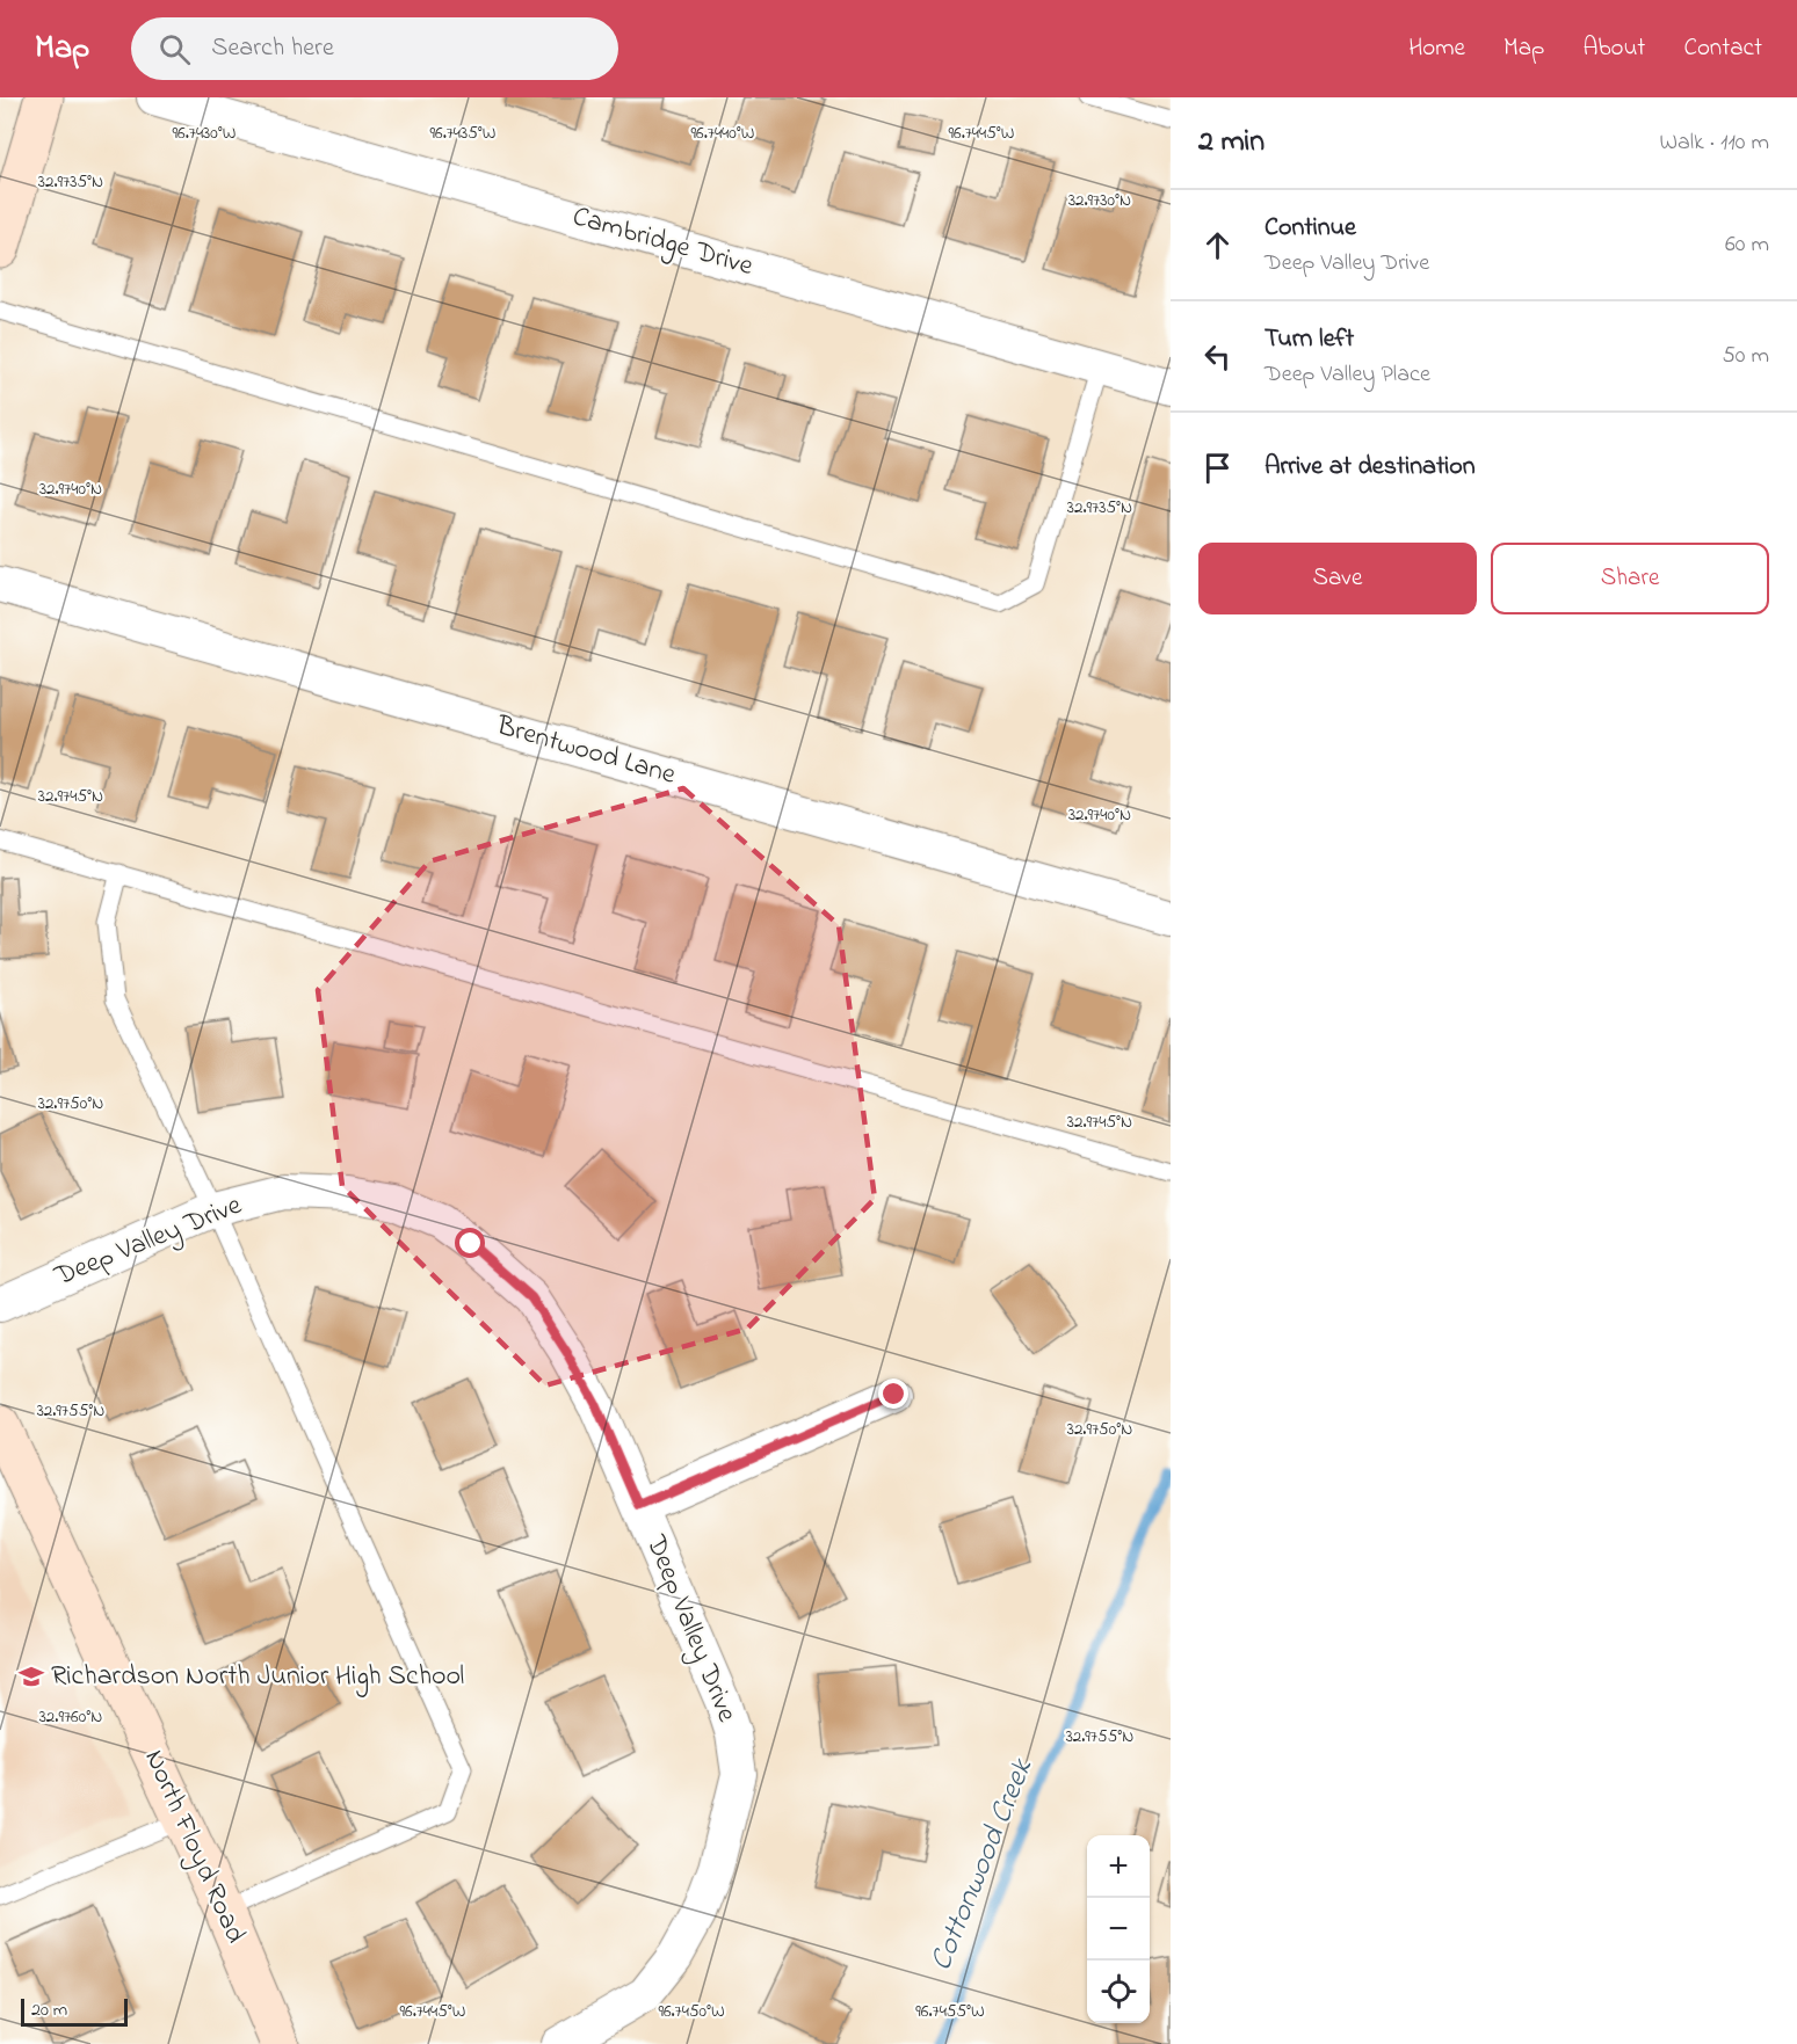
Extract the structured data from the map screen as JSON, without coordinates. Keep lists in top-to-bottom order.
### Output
{
  "streets": {
    "street": [
      "Cambridge Drive",
      "Brentwood Lane",
      "Deep Valley Drive",
      "North Floyd Road"
    ]
  },
  "water": ["Cottonwood Creek"],
  "places": {
    "school or university": ["Richardson North Junior High School"]
  },
  "scale_bar": "20 m",
  "page": {
    "header": "Map",
    "search": "Search here",
    "nav": [
      "Home",
      "Map",
      "About",
      "Contact"
    ],
    "heading": ["2 min", "Walk · 110 m"],
    "list": [
      ["Continue", "Deep Valley Drive", "60 m"],
      ["Turn left", "Deep Valley Place", "50 m"],
      "Arrive at destination"
    ],
    "buttons": ["Save", "Share"],
    "map_buttons": ["+", "−"],
    "scale": "20 m"
  },
  "coordinates": [
    "96.7430°W",
    "96.7435°W",
    "96.7440°W",
    "96.7445°W",
    "32.9735°N",
    "32.9730°N",
    "32.9740°N",
    "32.9745°N",
    "32.9750°N",
    "32.9755°N",
    "32.9760°N",
    "96.7450°W",
    "96.7455°W"
  ]
}
